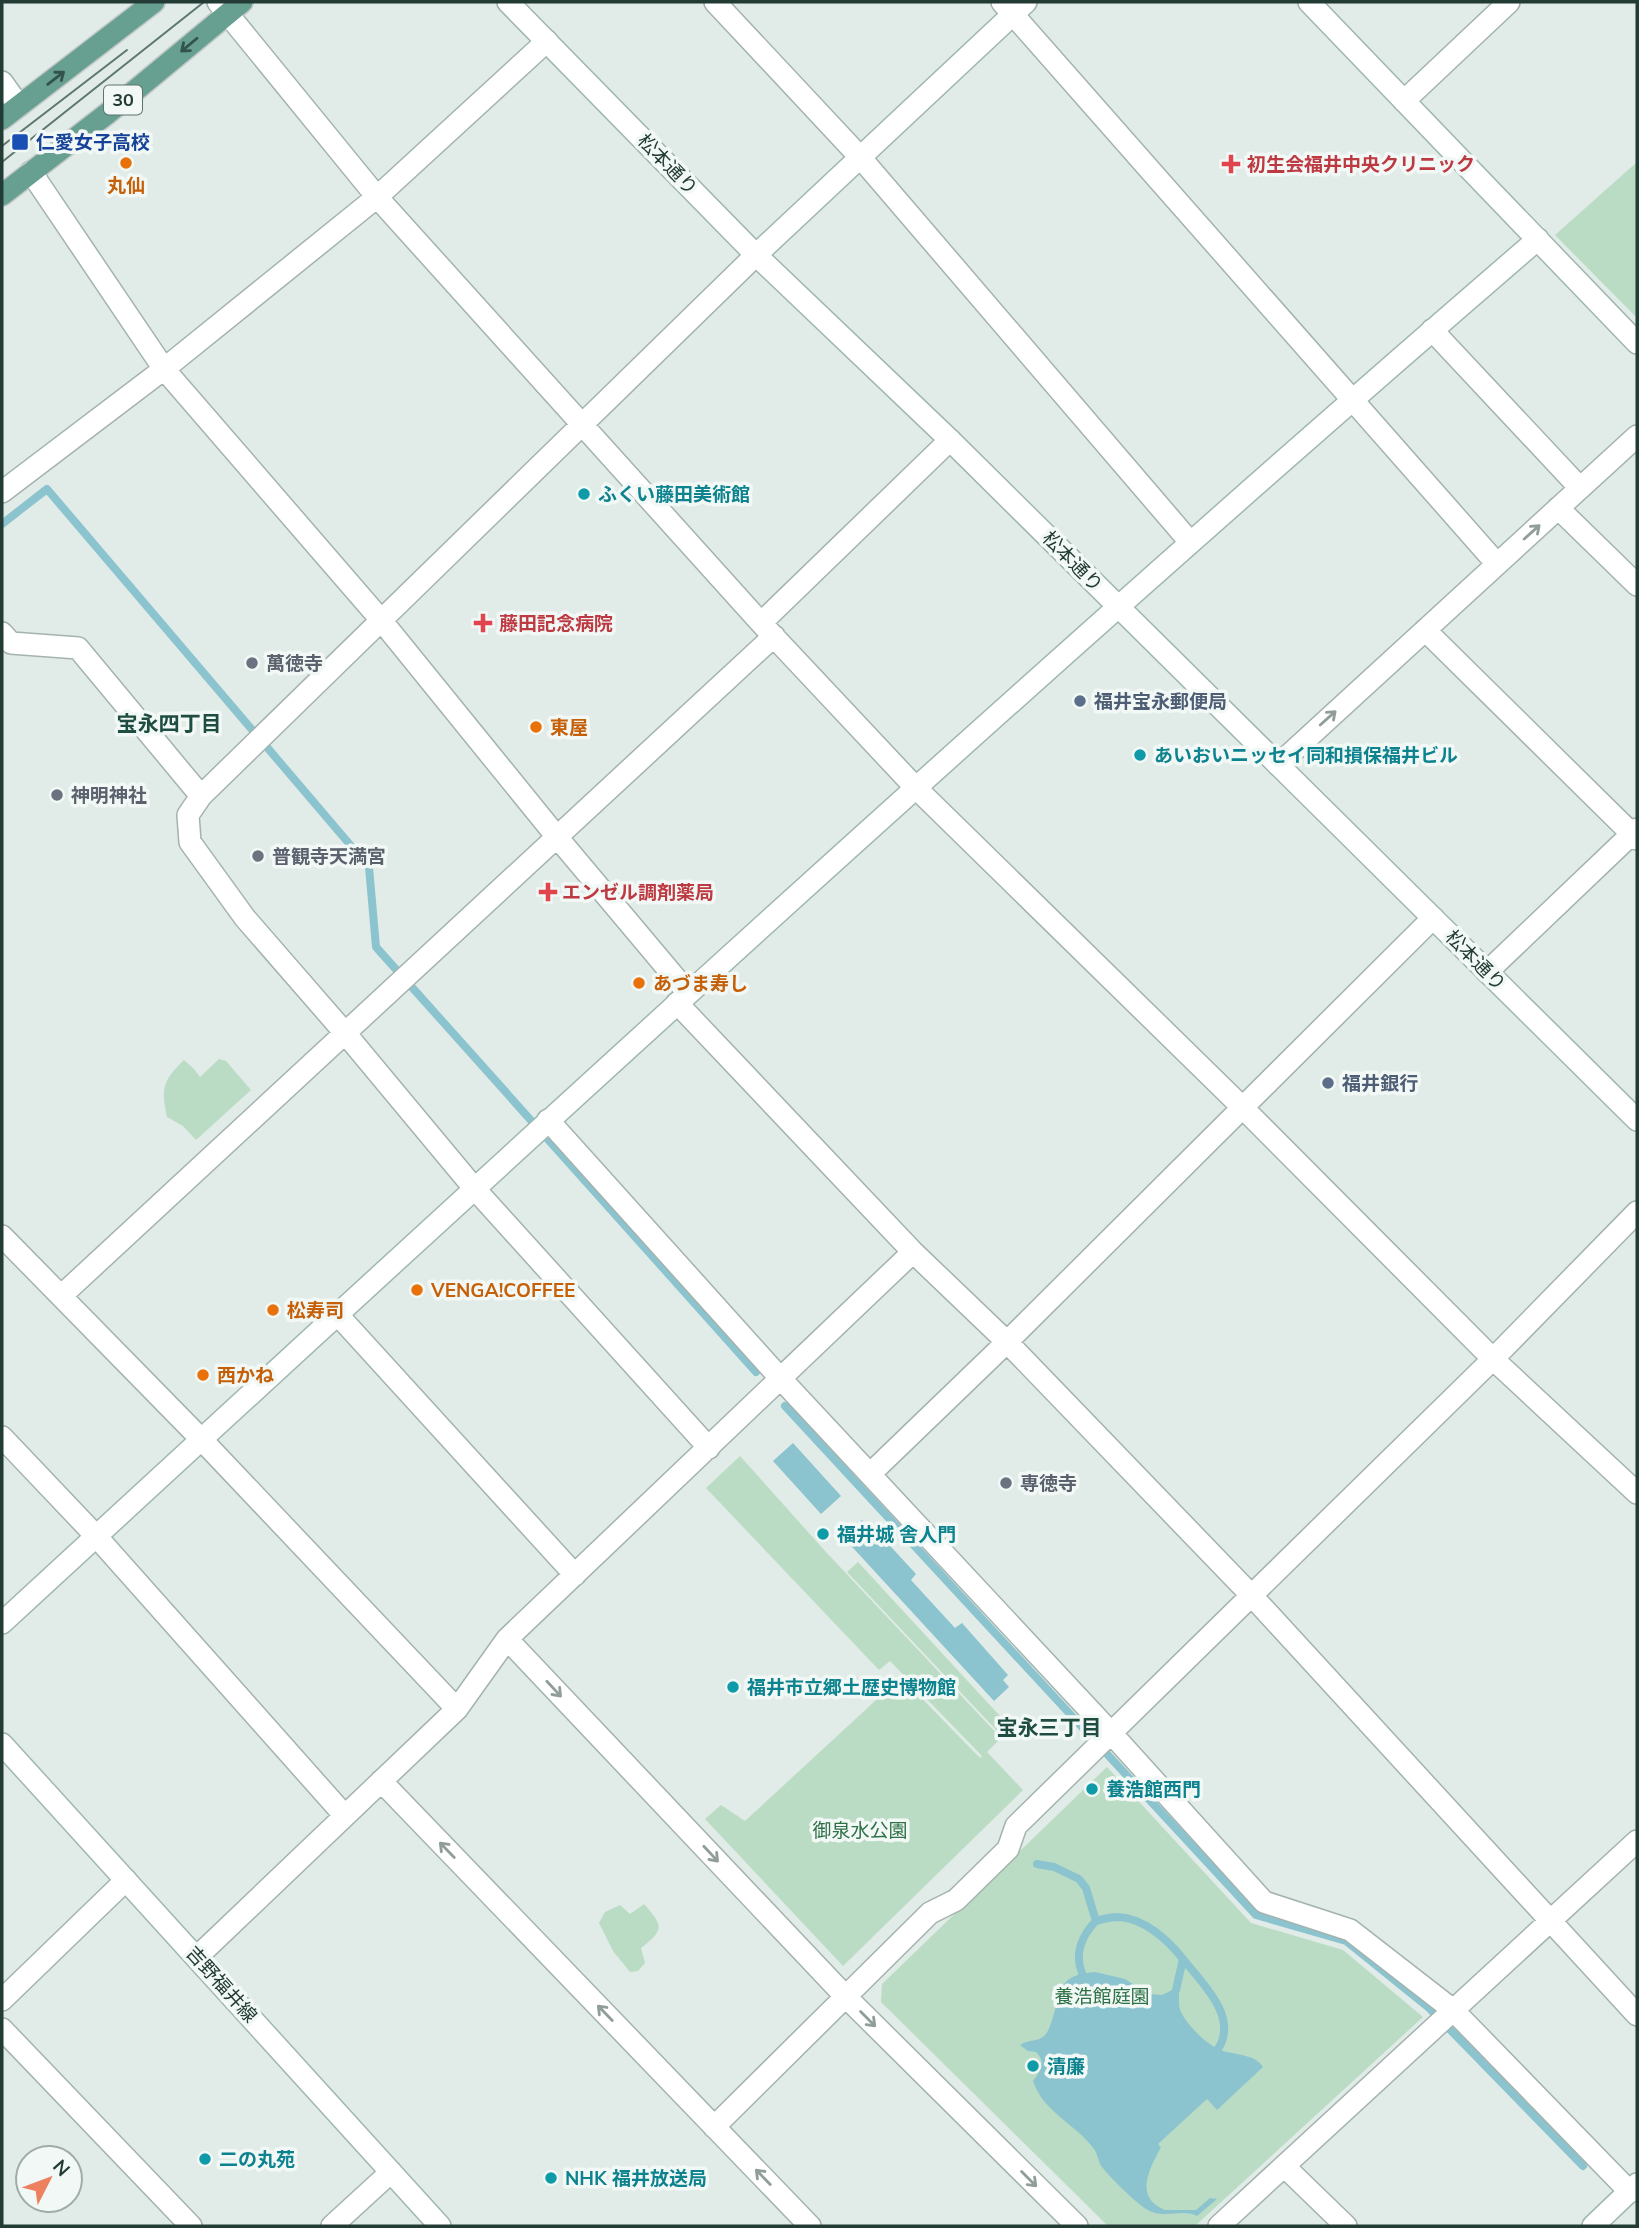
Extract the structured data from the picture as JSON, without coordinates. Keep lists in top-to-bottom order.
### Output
{
  "streets": {
    "main road": ["30"],
    "street": ["松本通り", "吉野福井線"]
  },
  "districts": ["宝永四丁目", "宝永三丁目"],
  "parks": ["御泉水公園", "養浩館庭園"],
  "places": {
    "transit": ["仁愛女子高校"],
    "other": [
      "丸仙",
      "ふくい藤田美術館",
      "萬徳寺",
      "福井宝永郵便局",
      "東屋",
      "あいおいニッセイ同和損保福井ビル",
      "神明神社",
      "普観寺天満宮",
      "あづま寿し",
      "福井銀行",
      "VENGA!COFFEE",
      "松寿司",
      "西かね",
      "専徳寺",
      "福井城 舎人門",
      "福井市立郷土歴史博物館",
      "養浩館西門",
      "清廉",
      "二の丸苑",
      "NHK 福井放送局"
    ],
    "health": ["初生会福井中央クリニック", "藤田記念病院", "エンゼル調剤薬局"]
  },
  "north": "top right"
}
